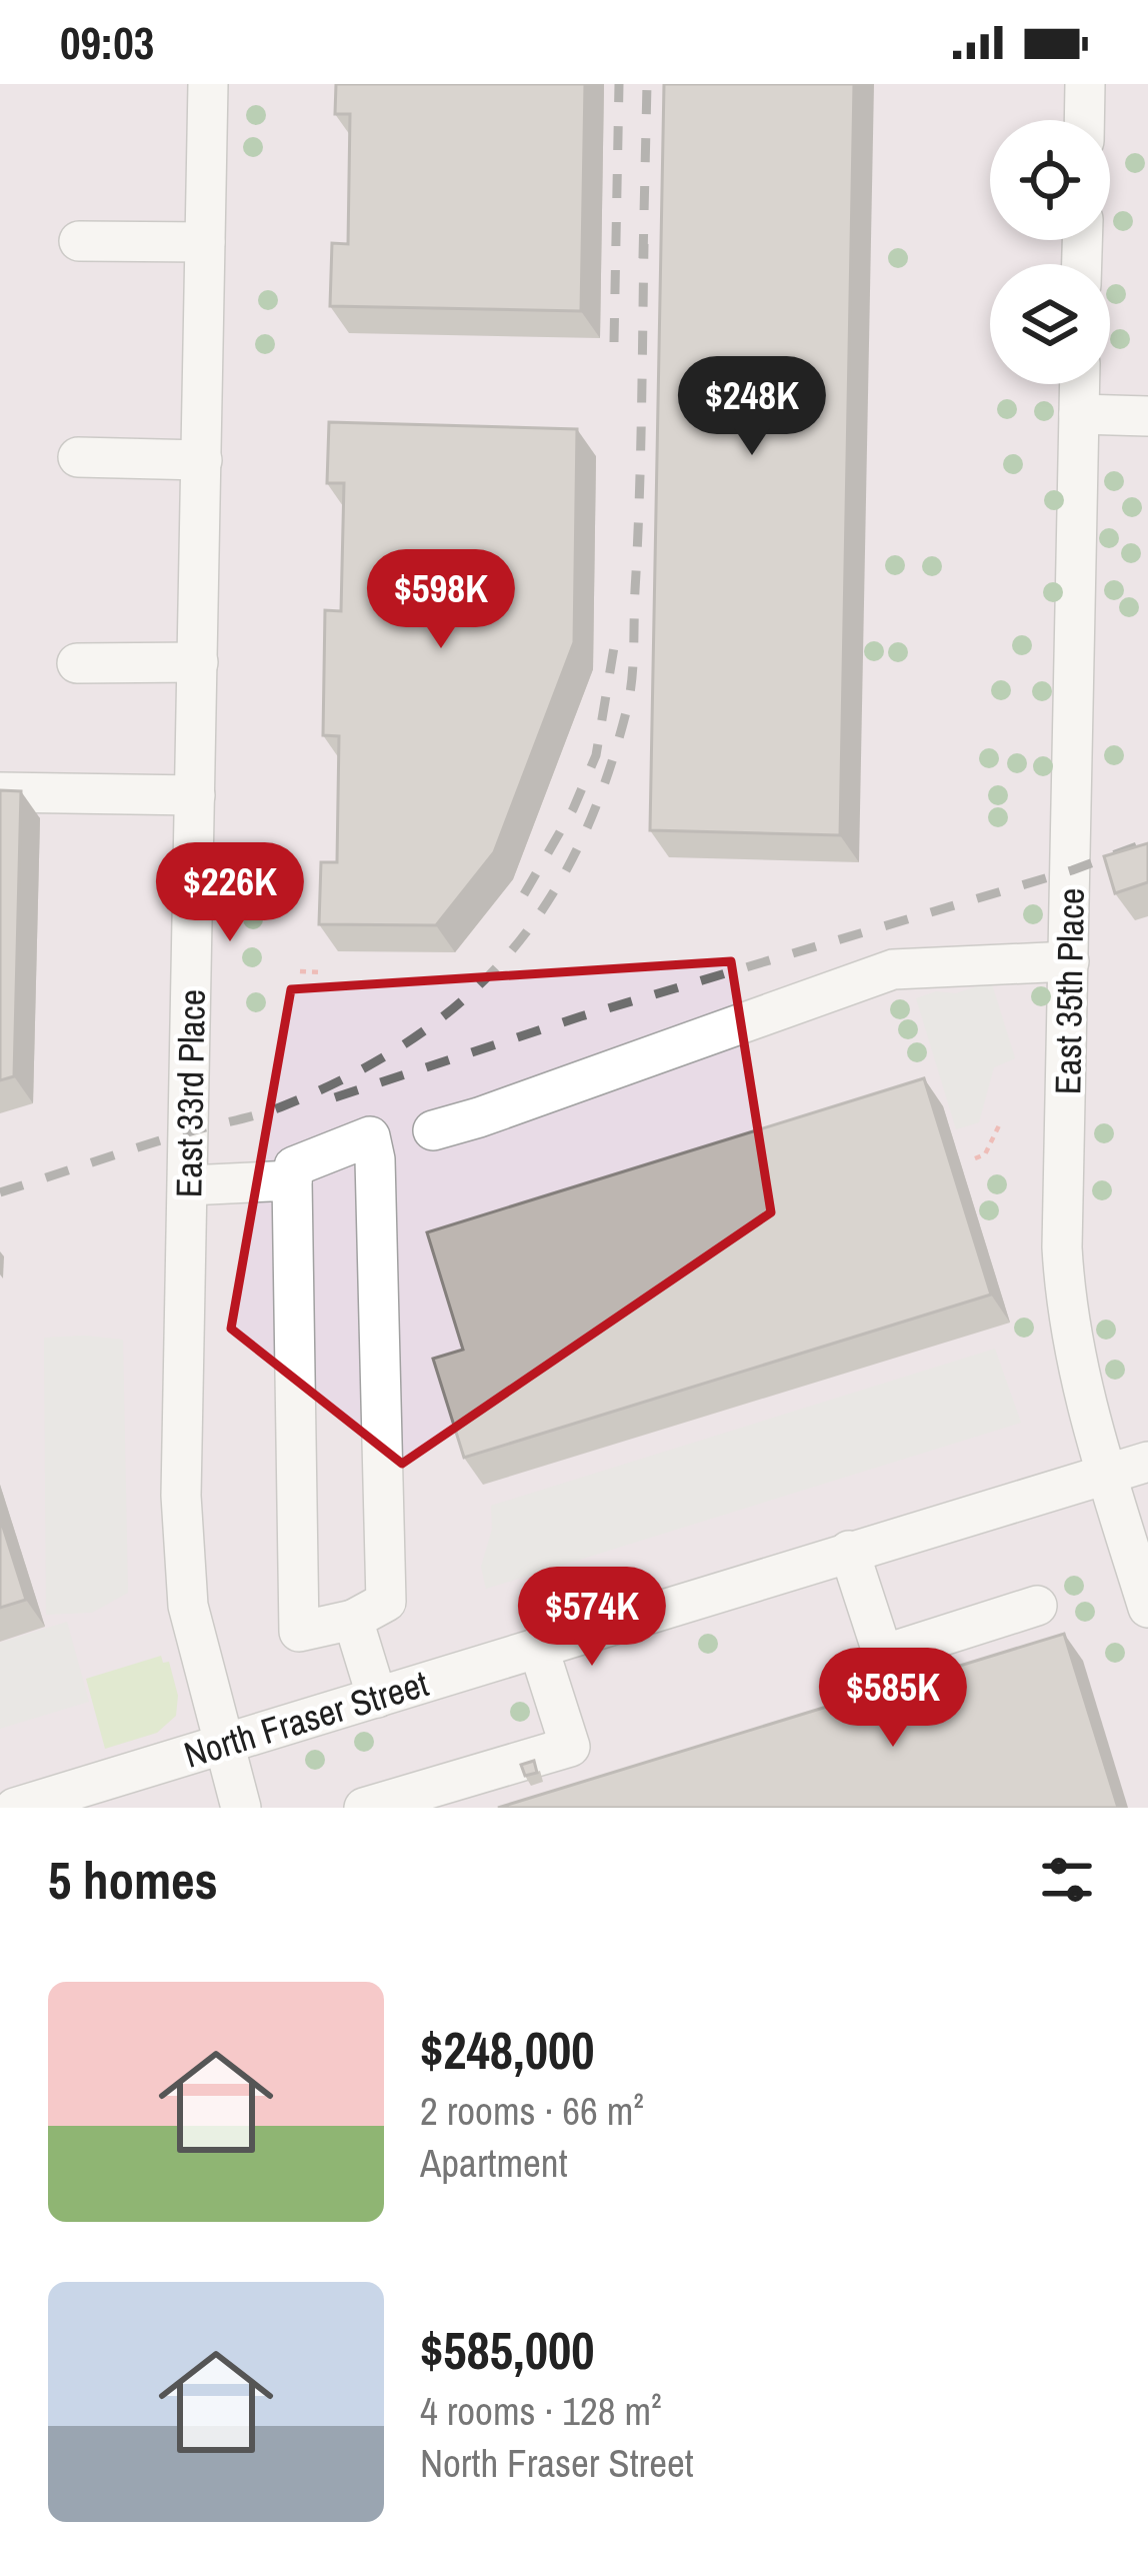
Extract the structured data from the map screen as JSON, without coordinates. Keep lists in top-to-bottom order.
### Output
{
  "streets": {
    "street": ["East 35th Place", "East 33rd Place", "North Fraser Street"]
  },
  "crossings": [
    ["East 35th Place", "North Fraser Street"],
    ["East 33rd Place", "North Fraser Street"]
  ],
  "page": {
    "status": "09:03",
    "price": [
      "$248K",
      "$598K",
      "$226K",
      "$574K",
      "$585K"
    ],
    "heading": "5 homes",
    "list": [
      {
        "name": "$248,000",
        "note": "2 rooms · 66 m² · Apartment"
      },
      {
        "name": "$585,000",
        "note": "4 rooms · 128 m² · North Fraser Street"
      }
    ]
  }
}
